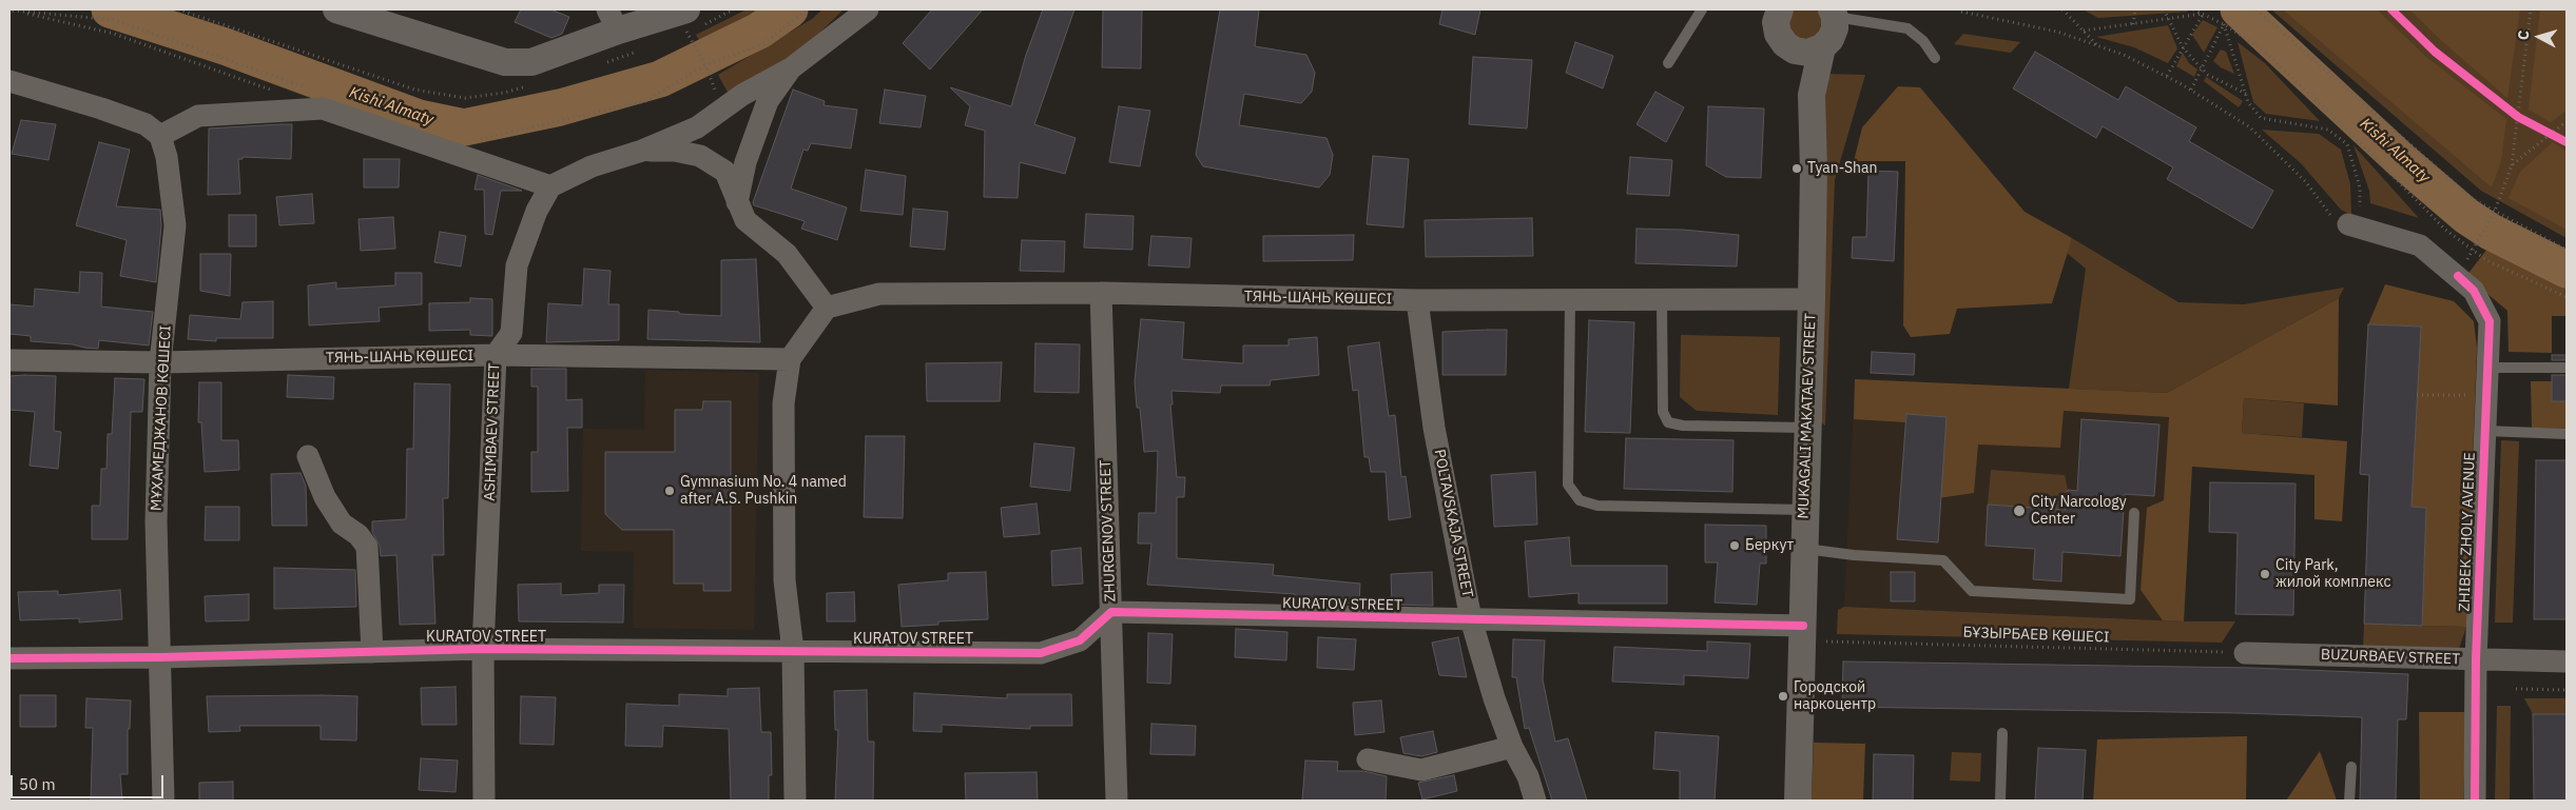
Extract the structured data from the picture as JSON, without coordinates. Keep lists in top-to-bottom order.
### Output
{
  "streets": {
    "street": [
      "ТЯНЬ-ШАНЬ КӨШЕСІ",
      "MUKAGALI MAKATAEV STREET",
      "МҰХАМЕДЖАНОВ КӨШЕСІ",
      "ASHIMBAEV STREET",
      "POLTAVSKAJA STREET",
      "ZHURGENOV STREET",
      "ZHIBEK ZHOLY AVENUE",
      "KURATOV STREET",
      "BUZURBAEV STREET"
    ],
    "path": ["БҰЗЫРБАЕВ КӨШЕСІ"]
  },
  "crossings": [
    ["ТЯНЬ-ШАНЬ КӨШЕСІ", "MUKAGALI MAKATAEV STREET"],
    ["ТЯНЬ-ШАНЬ КӨШЕСІ", "МҰХАМЕДЖАНОВ КӨШЕСІ"],
    ["ТЯНЬ-ШАНЬ КӨШЕСІ", "ASHIMBAEV STREET"],
    ["ТЯНЬ-ШАНЬ КӨШЕСІ", "POLTAVSKAJA STREET"],
    ["ТЯНЬ-ШАНЬ КӨШЕСІ", "ZHURGENOV STREET"],
    ["MUKAGALI MAKATAEV STREET", "KURATOV STREET"],
    ["МҰХАМЕДЖАНОВ КӨШЕСІ", "KURATOV STREET"],
    ["ASHIMBAEV STREET", "KURATOV STREET"],
    ["POLTAVSKAJA STREET", "KURATOV STREET"],
    ["ZHURGENOV STREET", "KURATOV STREET"],
    ["ZHIBEK ZHOLY AVENUE", "BUZURBAEV STREET"],
    ["БҰЗЫРБАЕВ КӨШЕСІ", "BUZURBAEV STREET"]
  ],
  "water": ["Kіshі Almaty"],
  "places": [
    "Tyan-Shan",
    "Gymnasium No. 4 named after A.S. Pushkin",
    "City Narcology Center",
    "Беркут",
    "City Park, жилой комплекс",
    "Городской наркоцентр"
  ],
  "scale_bar": "50 m",
  "north": "left"
}
